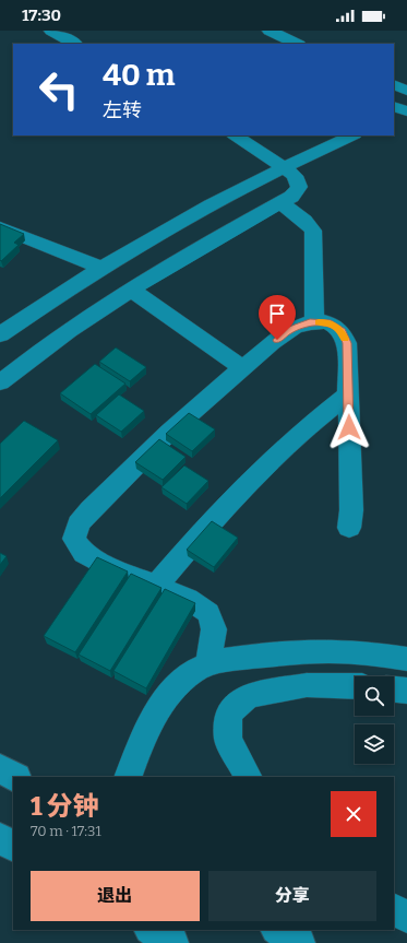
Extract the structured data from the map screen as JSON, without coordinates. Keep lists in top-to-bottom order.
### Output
{
  "page": {
    "status": "17:30",
    "turn": ["40 m", "左转"],
    "heading": ["1 分钟", "70 m · 17:31"],
    "buttons": ["退出", "分享"]
  }
}
